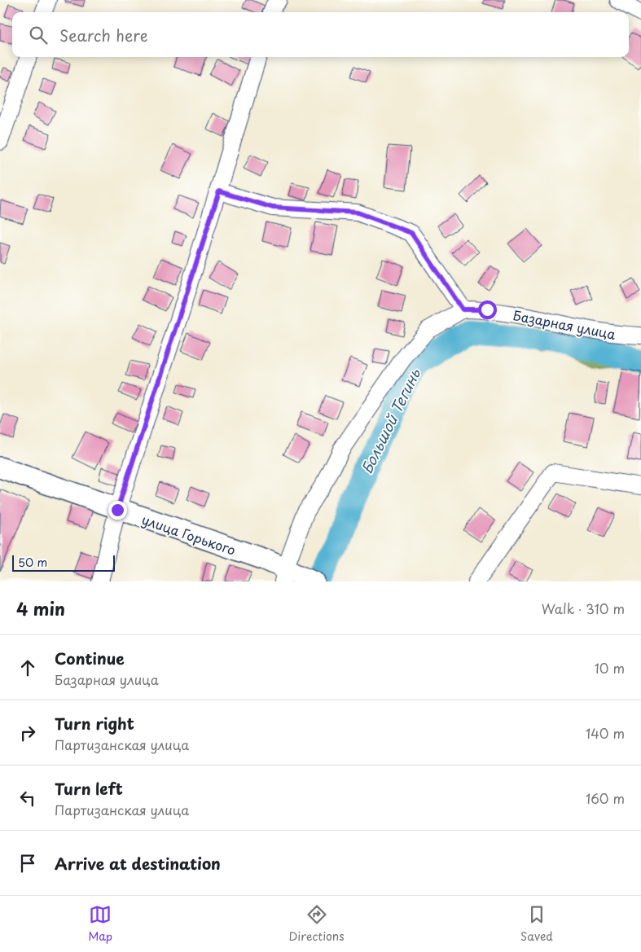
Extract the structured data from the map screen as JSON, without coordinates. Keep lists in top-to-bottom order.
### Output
{
  "streets": {
    "street": ["Базарная улица", "улица Горького"]
  },
  "water": ["Большой Тегинь"],
  "scale_bar": "50 m",
  "page": {
    "search": "Search here",
    "scale": "50 m",
    "heading": ["4 min", "Walk · 310 m"],
    "list": [
      ["Continue", "Базарная улица", "10 m"],
      ["Turn right", "Партизанская улица", "140 m"],
      ["Turn left", "Партизанская улица", "160 m"],
      "Arrive at destination"
    ],
    "nav": ["Map", "Directions", "Saved"]
  }
}
